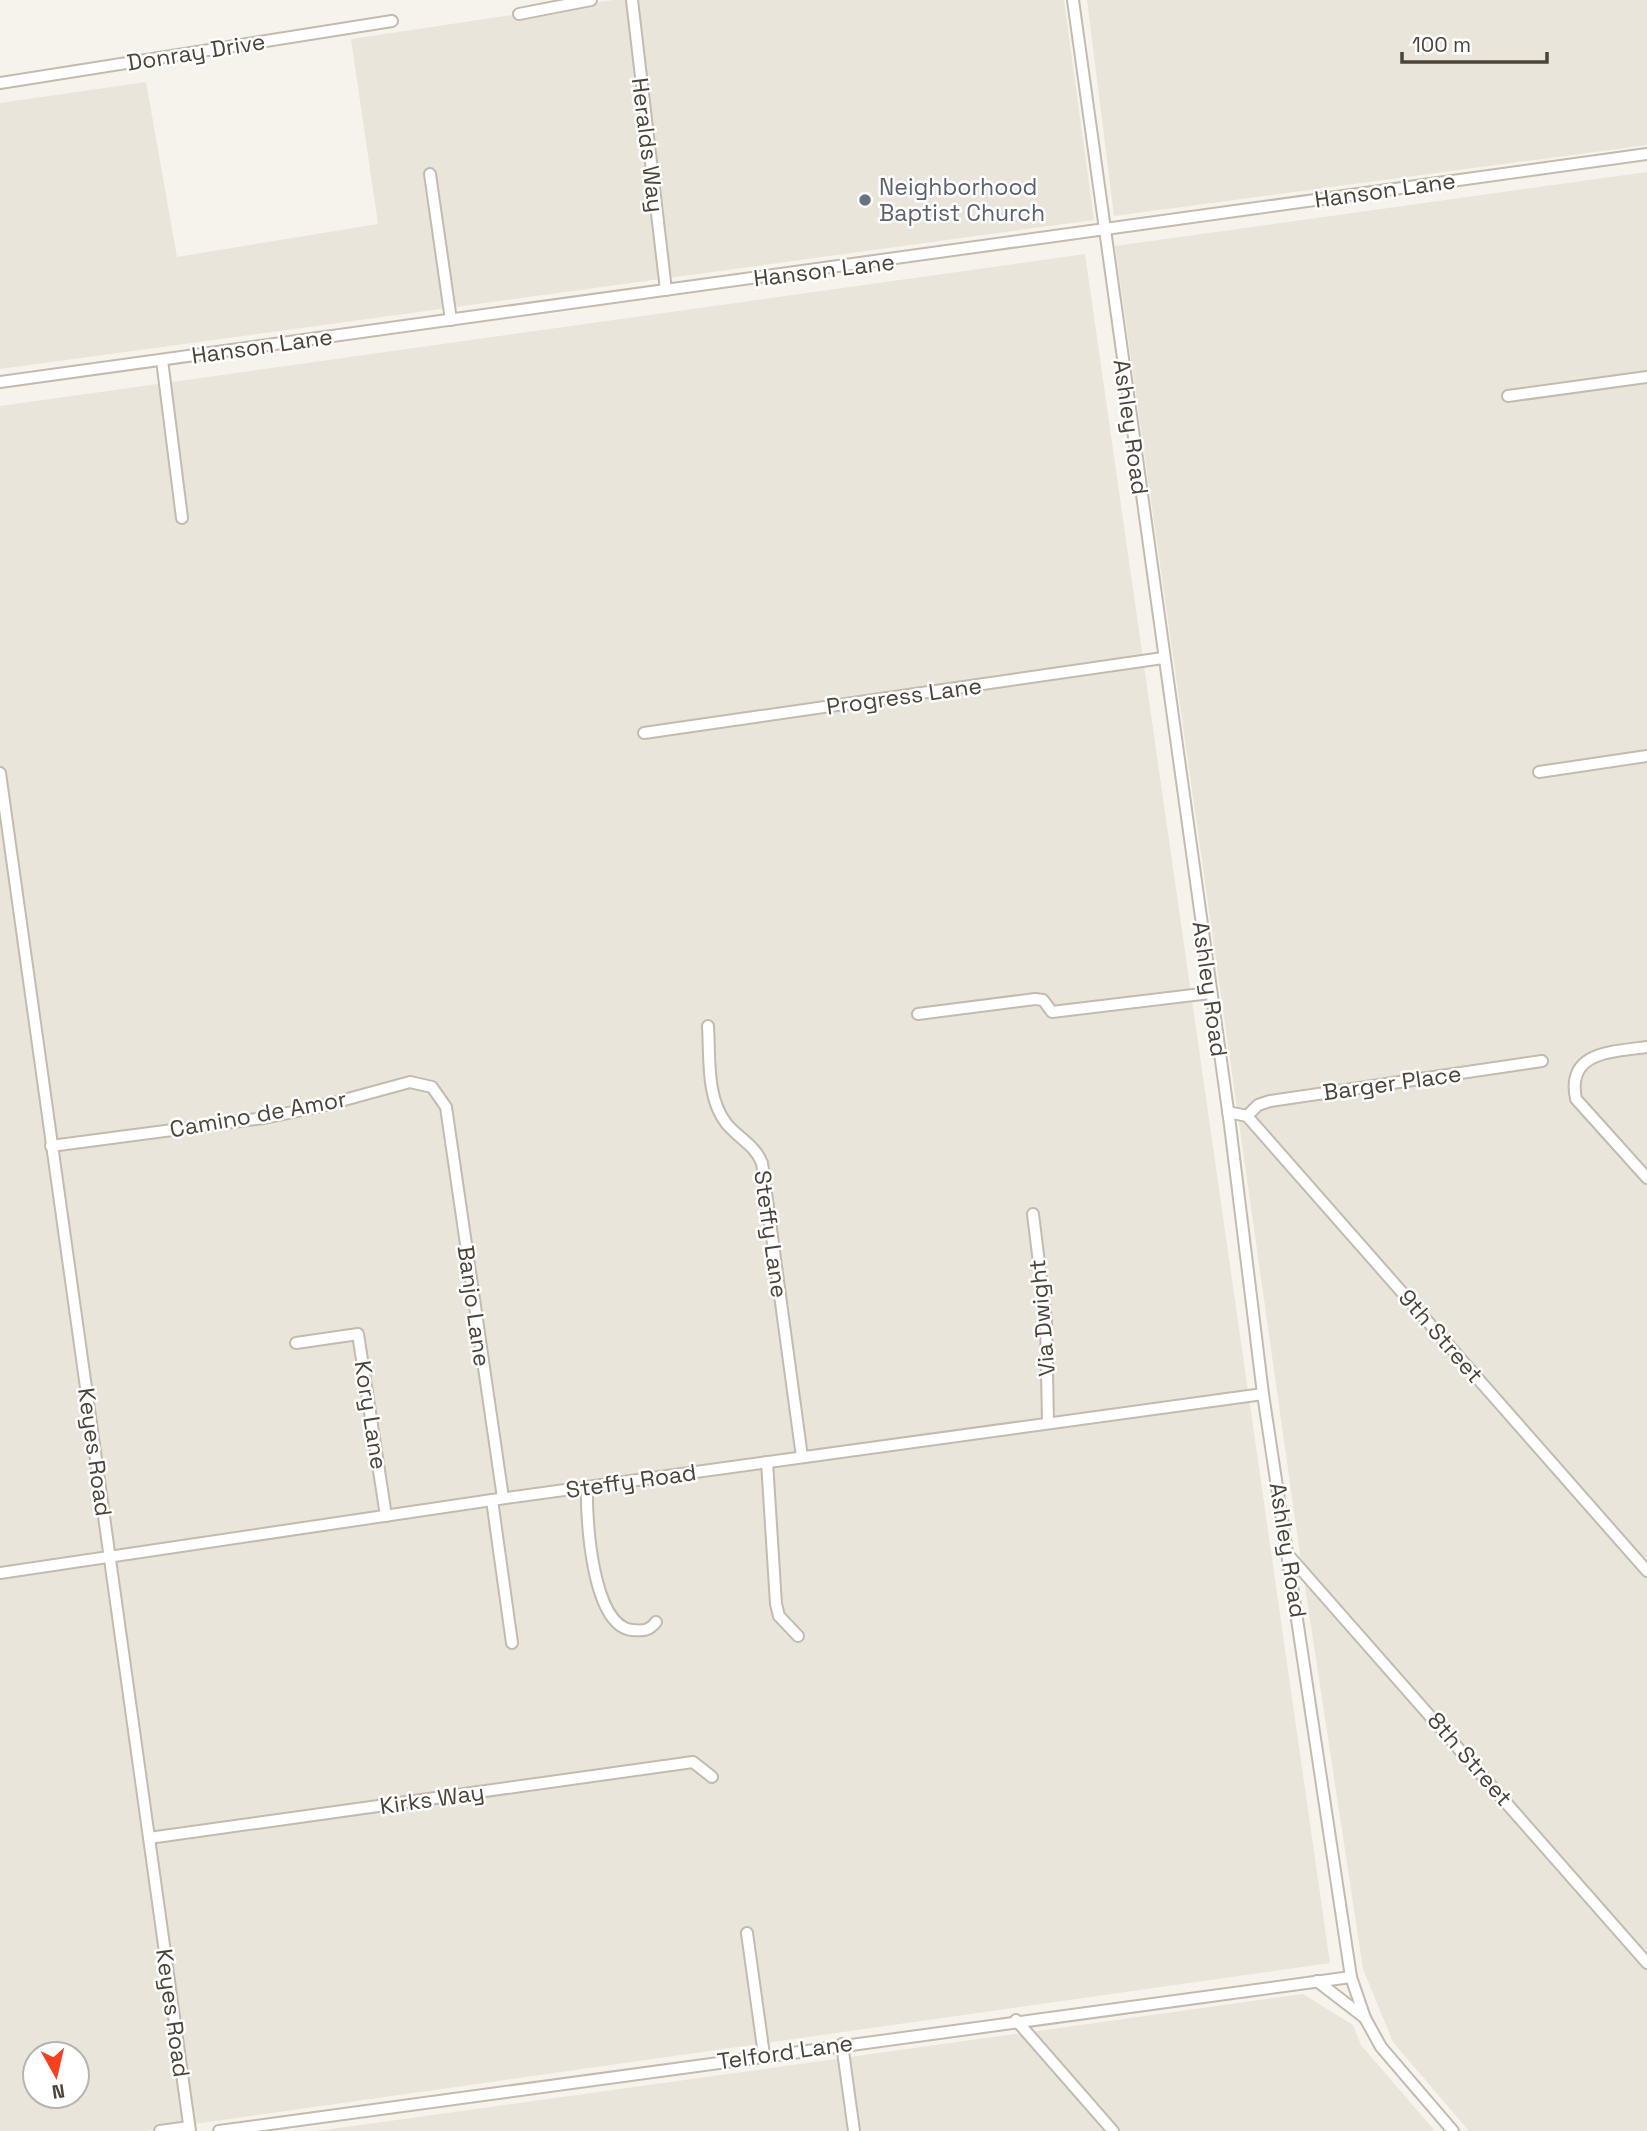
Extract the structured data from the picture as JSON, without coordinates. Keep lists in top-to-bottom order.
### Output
{
  "streets": {
    "street": [
      "Donray Drive",
      "Heralds Way",
      "Hanson Lane",
      "Ashley Road",
      "Progress Lane",
      "Barger Place",
      "Camino de Amor",
      "Steffy Lane",
      "Banjo Lane",
      "Via Dwight",
      "9th Street",
      "Kory Lane",
      "Keyes Road",
      "Steffy Road",
      "8th Street",
      "Kirks Way",
      "Telford Lane"
    ]
  },
  "crossings": [
    ["Heralds Way", "Hanson Lane"],
    ["Hanson Lane", "Ashley Road"],
    ["Ashley Road", "Progress Lane"],
    ["Ashley Road", "Steffy Road"],
    ["Ashley Road", "8th Street"],
    ["Ashley Road", "Telford Lane"],
    ["Barger Place", "9th Street"],
    ["Camino de Amor", "Banjo Lane"],
    ["Camino de Amor", "Keyes Road"],
    ["Steffy Lane", "Steffy Road"],
    ["Banjo Lane", "Steffy Road"],
    ["Via Dwight", "Steffy Road"],
    ["Kory Lane", "Steffy Road"],
    ["Keyes Road", "Steffy Road"],
    ["Keyes Road", "Kirks Way"]
  ],
  "places": ["Neighborhood Baptist Church"],
  "scale_bar": "100 m",
  "north": "bottom"
}
